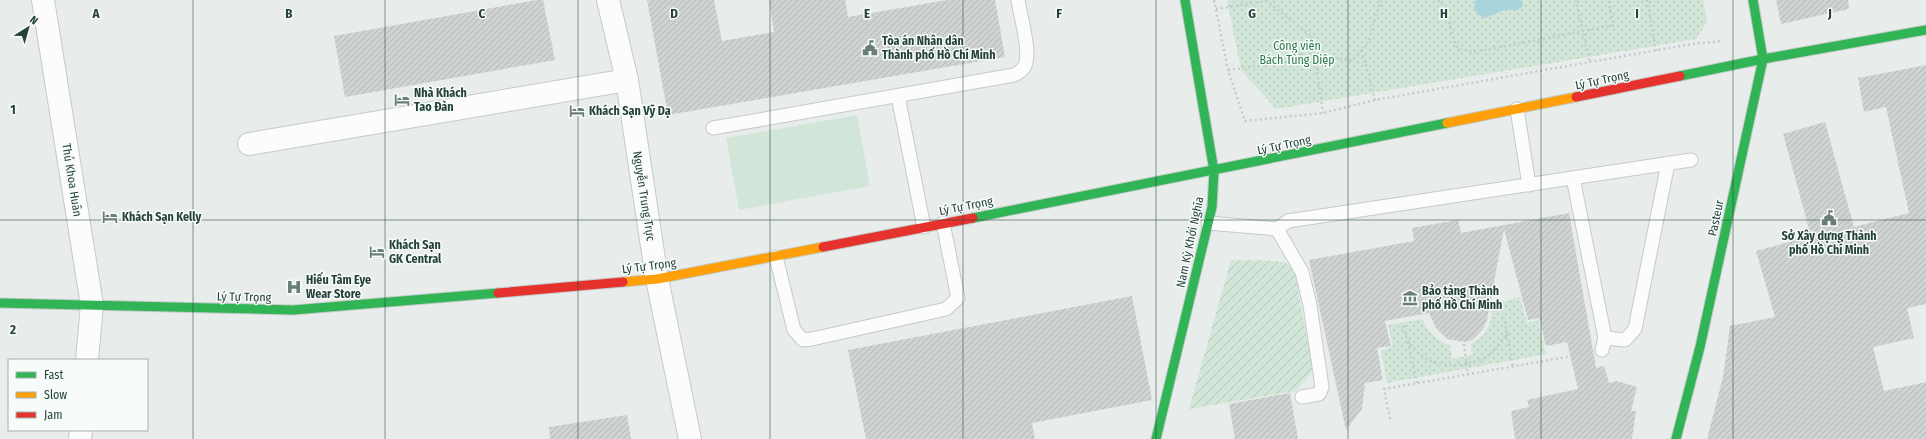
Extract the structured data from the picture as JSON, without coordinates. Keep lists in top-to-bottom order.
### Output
{
  "streets": {
    "street": [
      "Lý Tự Trọng",
      "Thủ Khoa Huân",
      "Nguyễn Trung Trực",
      "Pasteur",
      "Nam Kỳ Khởi Nghĩa"
    ]
  },
  "crossings": [
    ["Lý Tự Trọng", "Thủ Khoa Huân"],
    ["Lý Tự Trọng", "Nguyễn Trung Trực"],
    ["Lý Tự Trọng", "Pasteur"],
    ["Lý Tự Trọng", "Nam Kỳ Khởi Nghĩa"]
  ],
  "parks": ["Công viên Bách Tùng Diệp"],
  "places": {
    "public building": ["Tòa án Nhân dân Thành phố Hồ Chí Minh", "Sở Xây dựng Thành phố Hồ Chí Minh"],
    "hotel": [
      "Nhà Khách Tao Đàn",
      "Khách Sạn Vỹ Dạ",
      "Khách Sạn Kelly",
      "Khách Sạn GK Central"
    ],
    "hospital": ["Hiếu Tâm Eye Wear Store"],
    "museum": ["Bảo tàng Thành phố Hồ Chí Minh"]
  },
  "legend": ["Fast", "Slow", "Jam"],
  "north": "top right",
  "grid": {
    "columns": [
      "A",
      "B",
      "C",
      "D",
      "E",
      "F",
      "G",
      "H",
      "I",
      "J"
    ],
    "rows": ["1", "2"]
  }
}
